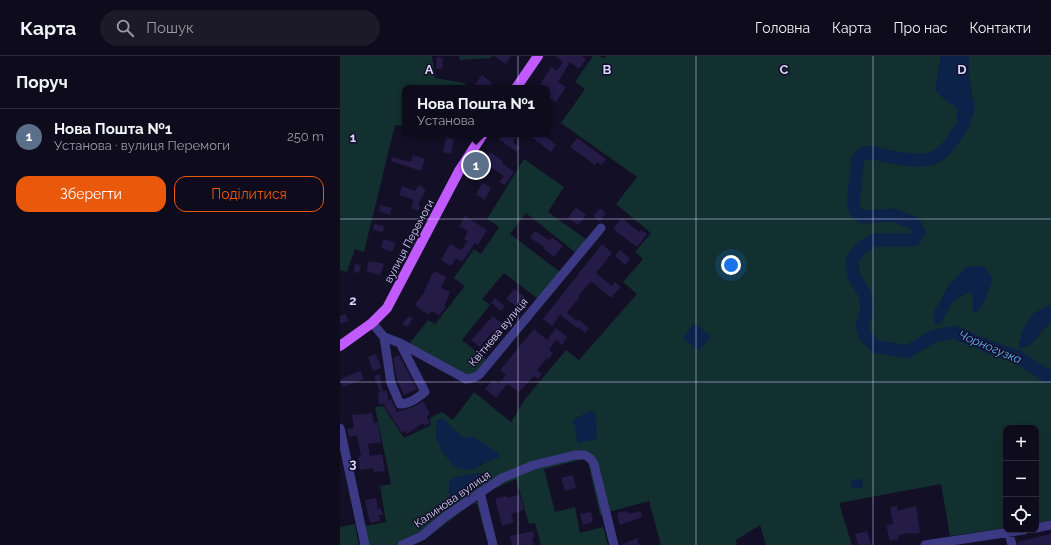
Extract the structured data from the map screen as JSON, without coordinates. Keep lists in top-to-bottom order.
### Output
{
  "streets": {
    "main road": ["вулиця Перемоги"],
    "street": ["Квітнева вулиця", "Калинова вулиця"]
  },
  "crossings": [
    ["вулиця Перемоги", "Квітнева вулиця"]
  ],
  "water": ["Чорногузка"],
  "page": {
    "header": "Карта",
    "search": "Пошук",
    "nav": [
      "Головна",
      "Карта",
      "Про нас",
      "Контакти"
    ],
    "heading": "Поруч",
    "popup": ["Нова Пошта №1", "Установа"],
    "list": [
      {
        "mark": "1",
        "name": "Нова Пошта №1",
        "note": "Установа · вулиця Перемоги",
        "value": "250 m"
      }
    ],
    "pins": "1",
    "buttons": ["Зберегти", "Поділитися"],
    "map_buttons": ["+", "−"]
  },
  "grid": {
    "columns": [
      "A",
      "B",
      "C",
      "D"
    ],
    "rows": ["1", "2", "3"]
  }
}
